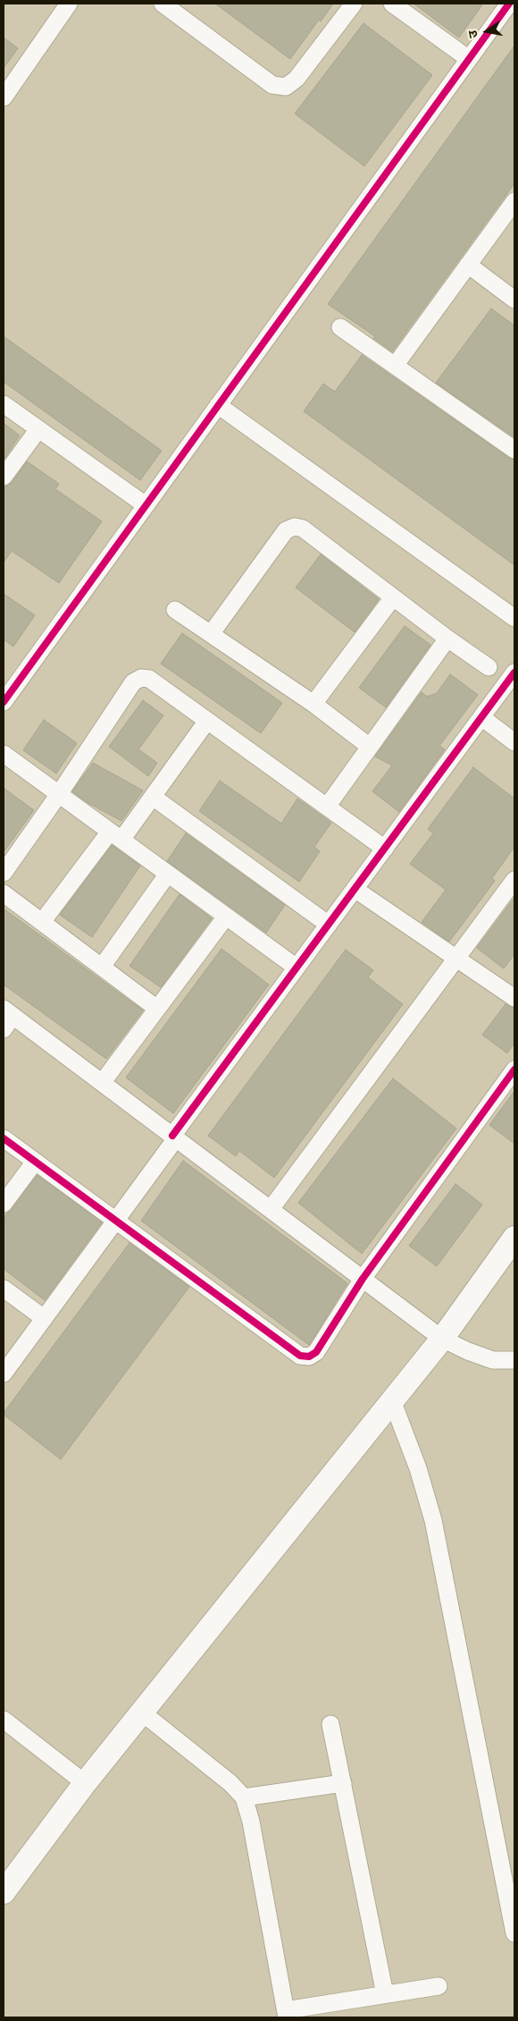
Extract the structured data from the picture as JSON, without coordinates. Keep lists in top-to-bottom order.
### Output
{
  "north": "left"
}
